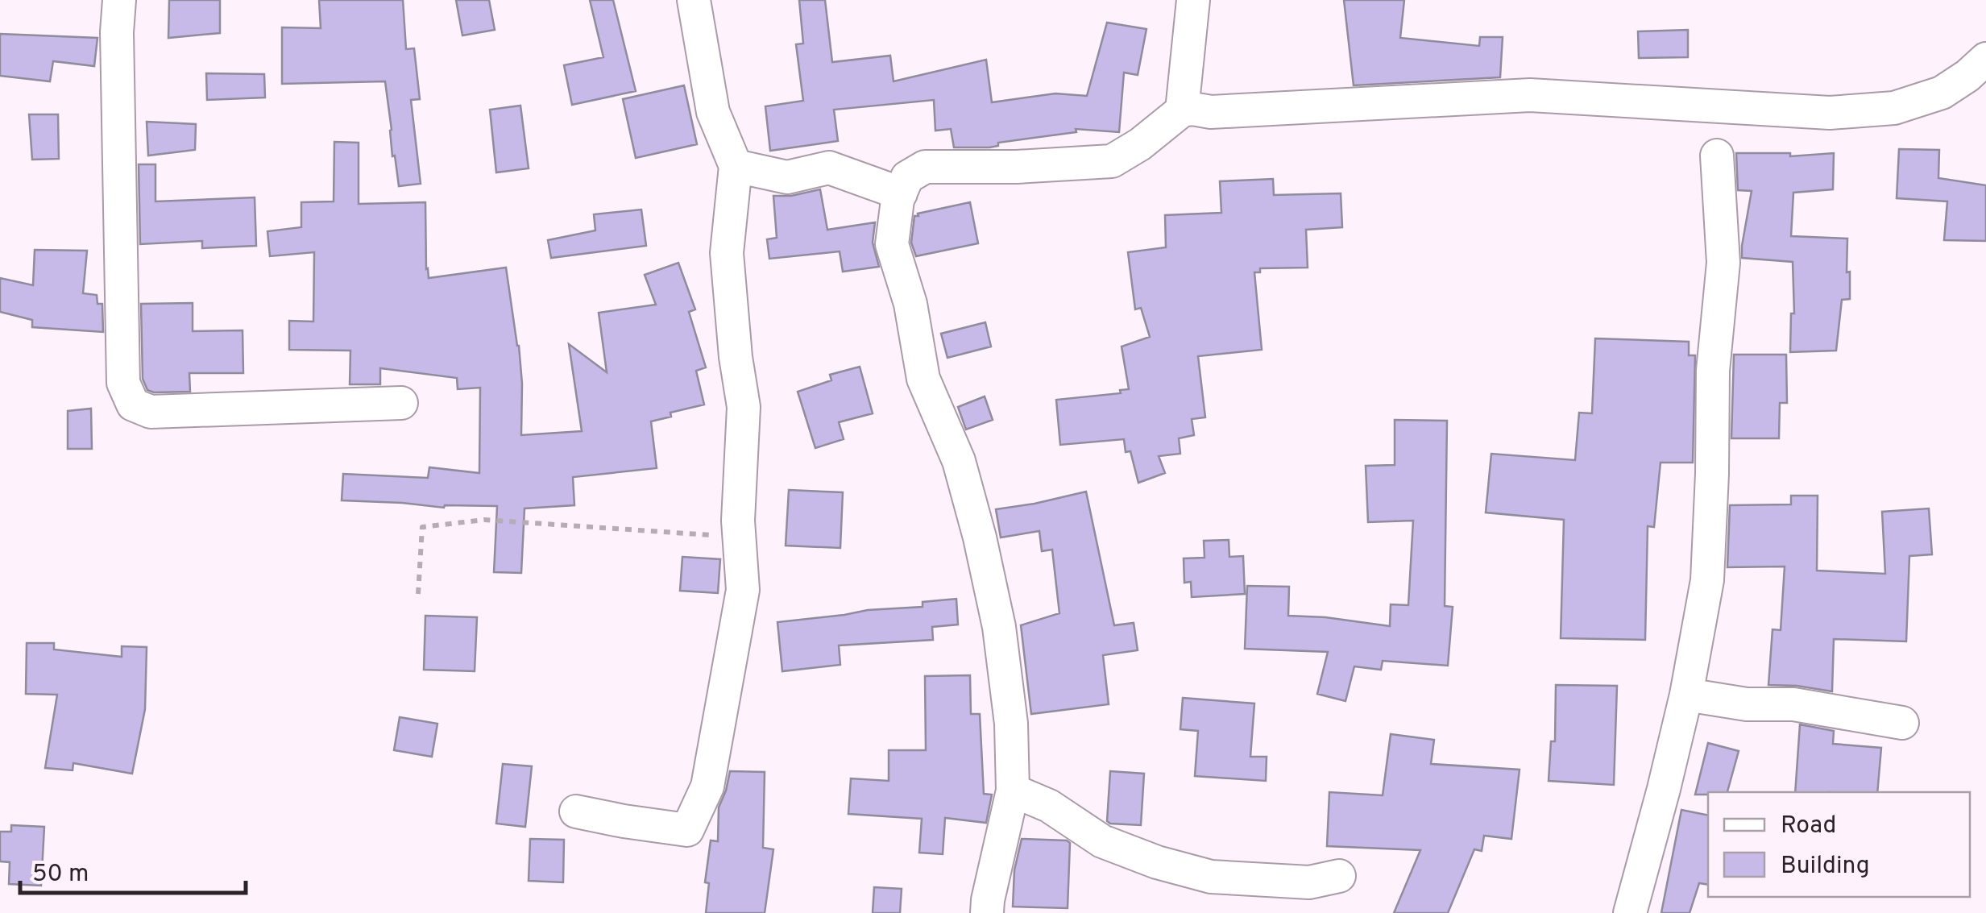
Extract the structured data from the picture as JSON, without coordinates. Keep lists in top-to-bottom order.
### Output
{
  "legend": ["Road", "Building"],
  "scale_bar": "50 m"
}
